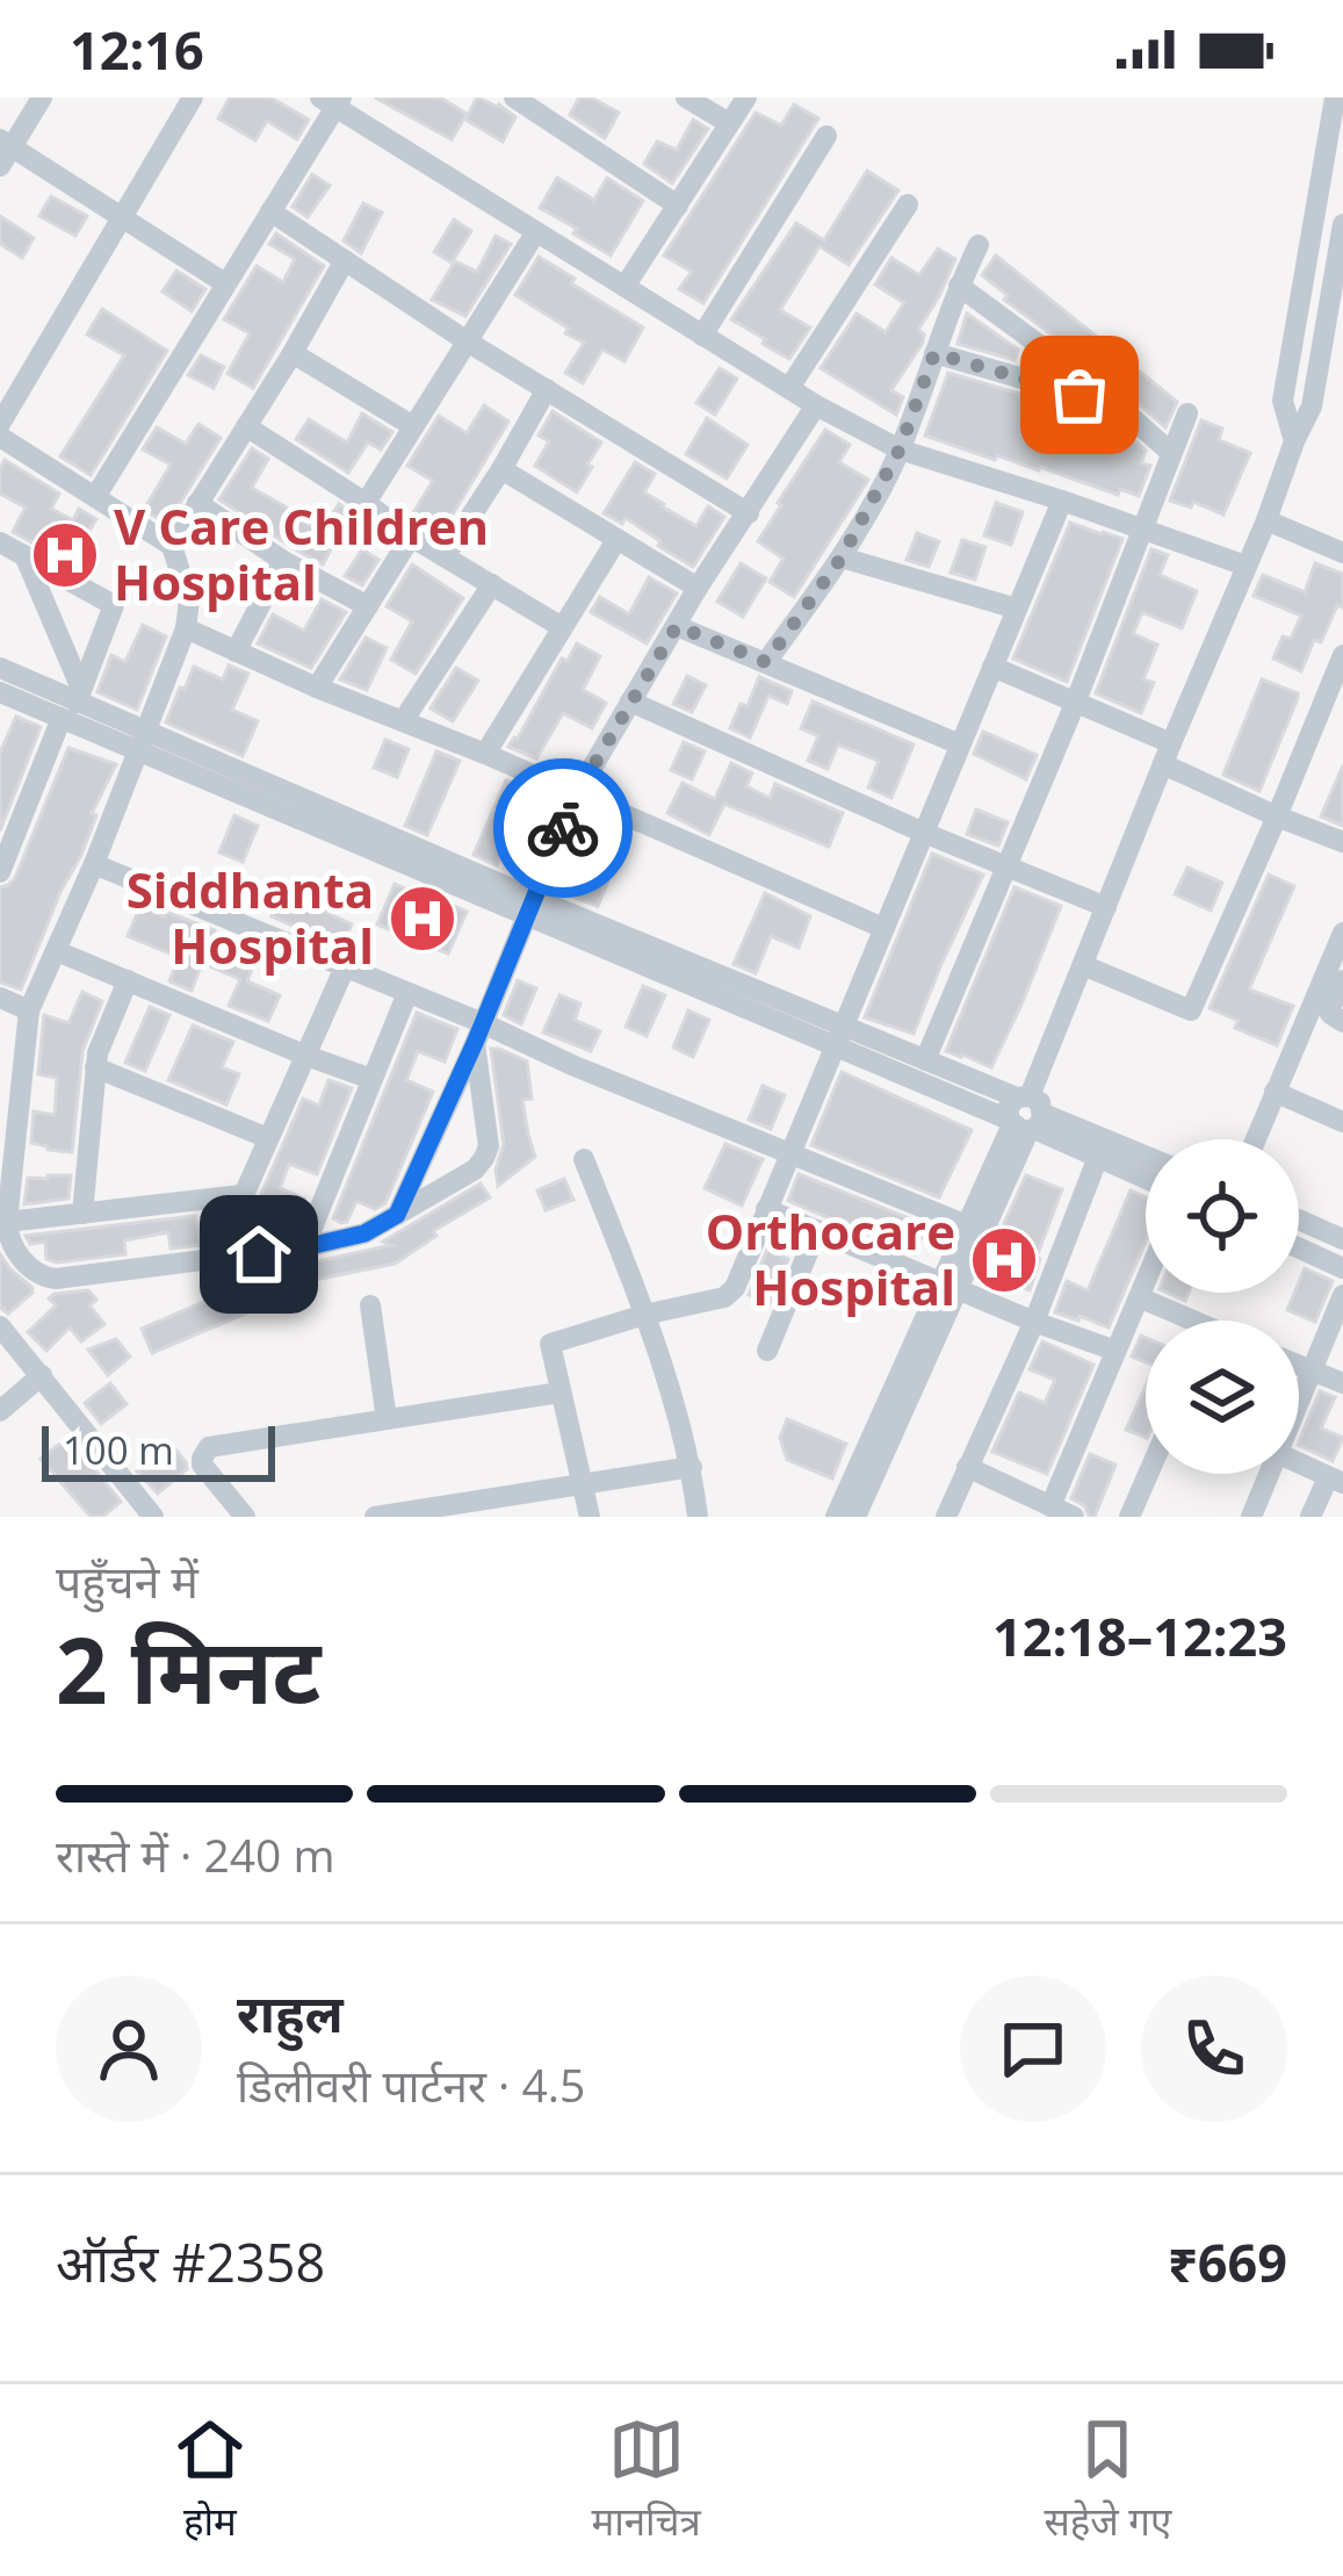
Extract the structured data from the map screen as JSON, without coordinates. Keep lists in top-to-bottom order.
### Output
{
  "places": {
    "hospital": ["V Care Children Hospital", "Siddhanta Hospital", "Orthocare Hospital"]
  },
  "scale_bar": "100 m",
  "page": {
    "status": "12:16",
    "scale": "100 m",
    "heading": ["2 मिनट", "पहुँचने में", "12:18–12:23"],
    "panel": [
      "राहुल",
      "डिलीवरी पार्टनर · 4.5",
      "ऑर्डर #2358",
      "₹669"
    ],
    "bar": "रास्ते में · 240 m",
    "tabs": ["होम", "मानचित्र", "सहेजे गए"]
  }
}
